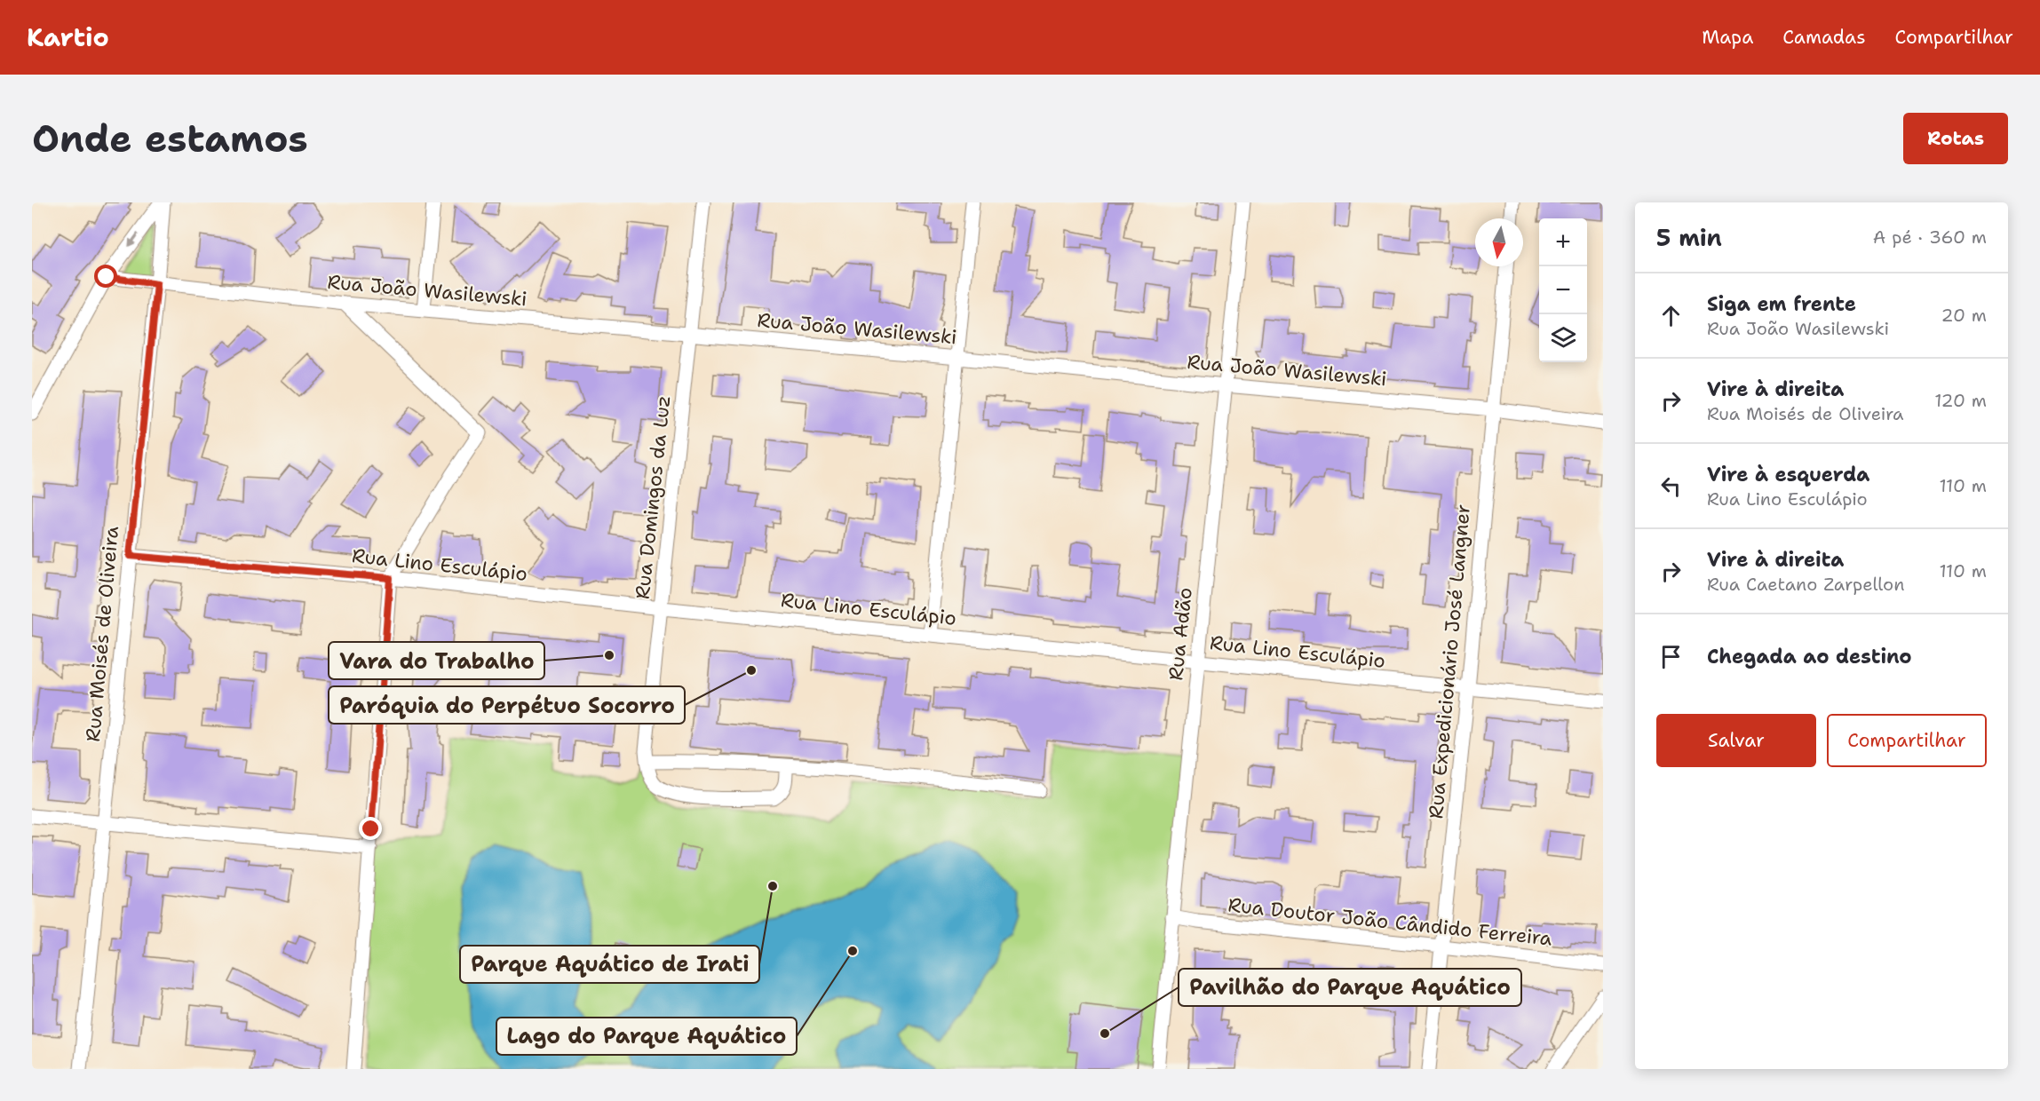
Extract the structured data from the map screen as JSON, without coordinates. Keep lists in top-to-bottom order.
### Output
{
  "streets": {
    "street": [
      "Rua João Wasilewski",
      "Rua Domingos da Luz",
      "Rua Lino Esculápio",
      "Rua Moisés de Oliveira",
      "Rua Adão",
      "Rua Expedicionário José Langner",
      "Rua Doutor João Cândido Ferreira"
    ]
  },
  "crossings": [
    ["Rua João Wasilewski", "Rua Domingos da Luz"],
    ["Rua João Wasilewski", "Rua Moisés de Oliveira"],
    ["Rua João Wasilewski", "Rua Adão"],
    ["Rua João Wasilewski", "Rua Expedicionário José Langner"],
    ["Rua Domingos da Luz", "Rua Lino Esculápio"],
    ["Rua Lino Esculápio", "Rua Moisés de Oliveira"],
    ["Rua Lino Esculápio", "Rua Adão"],
    ["Rua Lino Esculápio", "Rua Expedicionário José Langner"],
    ["Rua Adão", "Rua Doutor João Cândido Ferreira"],
    ["Rua Expedicionário José Langner", "Rua Doutor João Cândido Ferreira"]
  ],
  "places": [
    "Vara do Trabalho",
    "Paróquia do Perpétuo Socorro",
    "Parque Aquático de Irati",
    "Lago do Parque Aquático",
    "Pavilhão do Parque Aquático"
  ],
  "north": "bottom",
  "page": {
    "header": "Kartio",
    "nav": ["Mapa", "Camadas", "Compartilhar"],
    "buttons": [
      "Rotas",
      ["Salvar", "Compartilhar"]
    ],
    "title": "Onde estamos",
    "heading": ["5 min", "A pé · 360 m"],
    "map_buttons": ["+", "−"],
    "list": [
      ["Siga em frente", "Rua João Wasilewski", "20 m"],
      ["Vire à direita", "Rua Moisés de Oliveira", "120 m"],
      ["Vire à esquerda", "Rua Lino Esculápio", "110 m"],
      ["Vire à direita", "Rua Caetano Zarpellon", "110 m"],
      "Chegada ao destino"
    ]
  }
}
